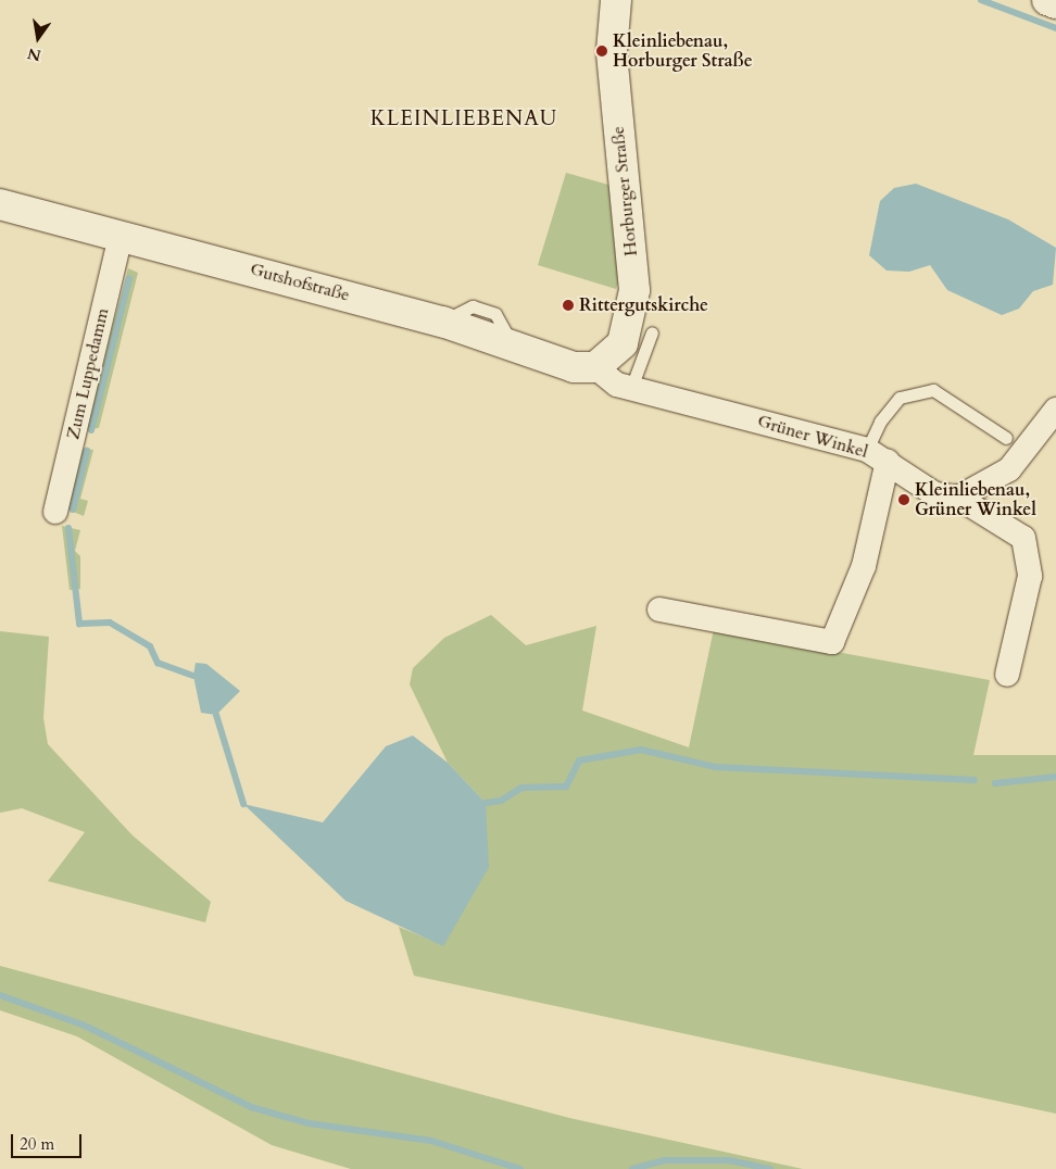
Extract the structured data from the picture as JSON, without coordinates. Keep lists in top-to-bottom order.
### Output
{
  "streets": {
    "street": [
      "Horburger Straße",
      "Gutshofstraße",
      "Zum Luppedamm",
      "Grüner Winkel"
    ]
  },
  "crossings": [
    ["Horburger Straße", "Gutshofstraße"],
    ["Horburger Straße", "Grüner Winkel"],
    ["Gutshofstraße", "Zum Luppedamm"],
    ["Gutshofstraße", "Grüner Winkel"]
  ],
  "districts": ["KLEINLIEBENAU"],
  "places": ["Kleinliebenau, Horburger Straße", "Rittergutskirche", "Kleinliebenau, Grüner Winkel"],
  "scale_bar": "20 m",
  "north": "bottom"
}
